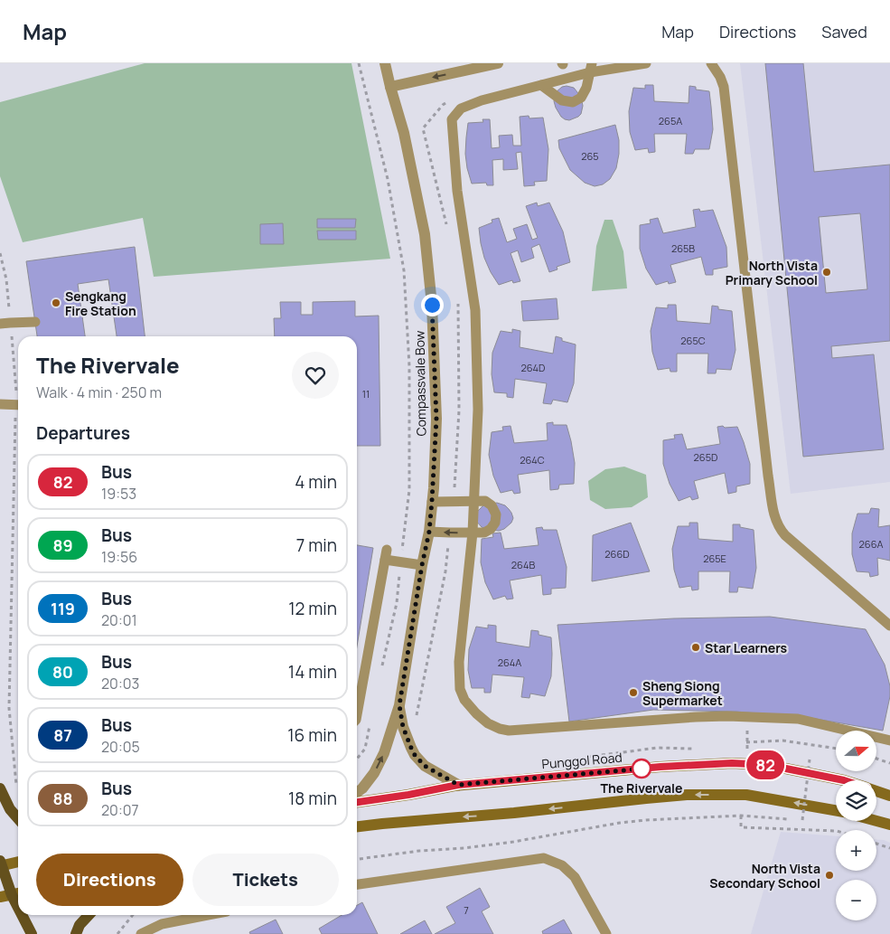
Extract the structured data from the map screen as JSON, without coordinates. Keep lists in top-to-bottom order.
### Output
{
  "streets": {
    "main road": ["Punggol Road"],
    "street": ["Compassvale Bow"]
  },
  "crossings": [
    ["Compassvale Bow", "Punggol Road"]
  ],
  "places": [
    "North Vista Primary School",
    "Sengkang Fire Station",
    "Star Learners",
    "Sheng Siong Supermarket",
    "The Rivervale",
    "North Vista Secondary School"
  ],
  "lines": ["bus line 82"],
  "house_numbers": [
    "265A",
    "265",
    "265B",
    "265C",
    "264D",
    "11",
    "265D",
    "264C",
    "266A",
    "266D",
    "265E",
    "264B",
    "264A",
    "7"
  ],
  "north": "right",
  "page": {
    "header": "Map",
    "nav": ["Map", "Directions", "Saved"],
    "on_map": "82",
    "heading": [
      ["The Rivervale", "Walk · 4 min · 250 m"],
      "Departures"
    ],
    "list": [
      {
        "mark": "82",
        "name": "Bus",
        "note": "19:53",
        "value": "4 min"
      },
      {
        "mark": "89",
        "name": "Bus",
        "note": "19:56",
        "value": "7 min"
      },
      {
        "mark": "119",
        "name": "Bus",
        "note": "20:01",
        "value": "12 min"
      },
      {
        "mark": "80",
        "name": "Bus",
        "note": "20:03",
        "value": "14 min"
      },
      {
        "mark": "87",
        "name": "Bus",
        "note": "20:05",
        "value": "16 min"
      },
      {
        "mark": "88",
        "name": "Bus",
        "note": "20:07",
        "value": "18 min"
      }
    ],
    "map_buttons": ["+", "−"],
    "buttons": ["Directions", "Tickets"]
  }
}
